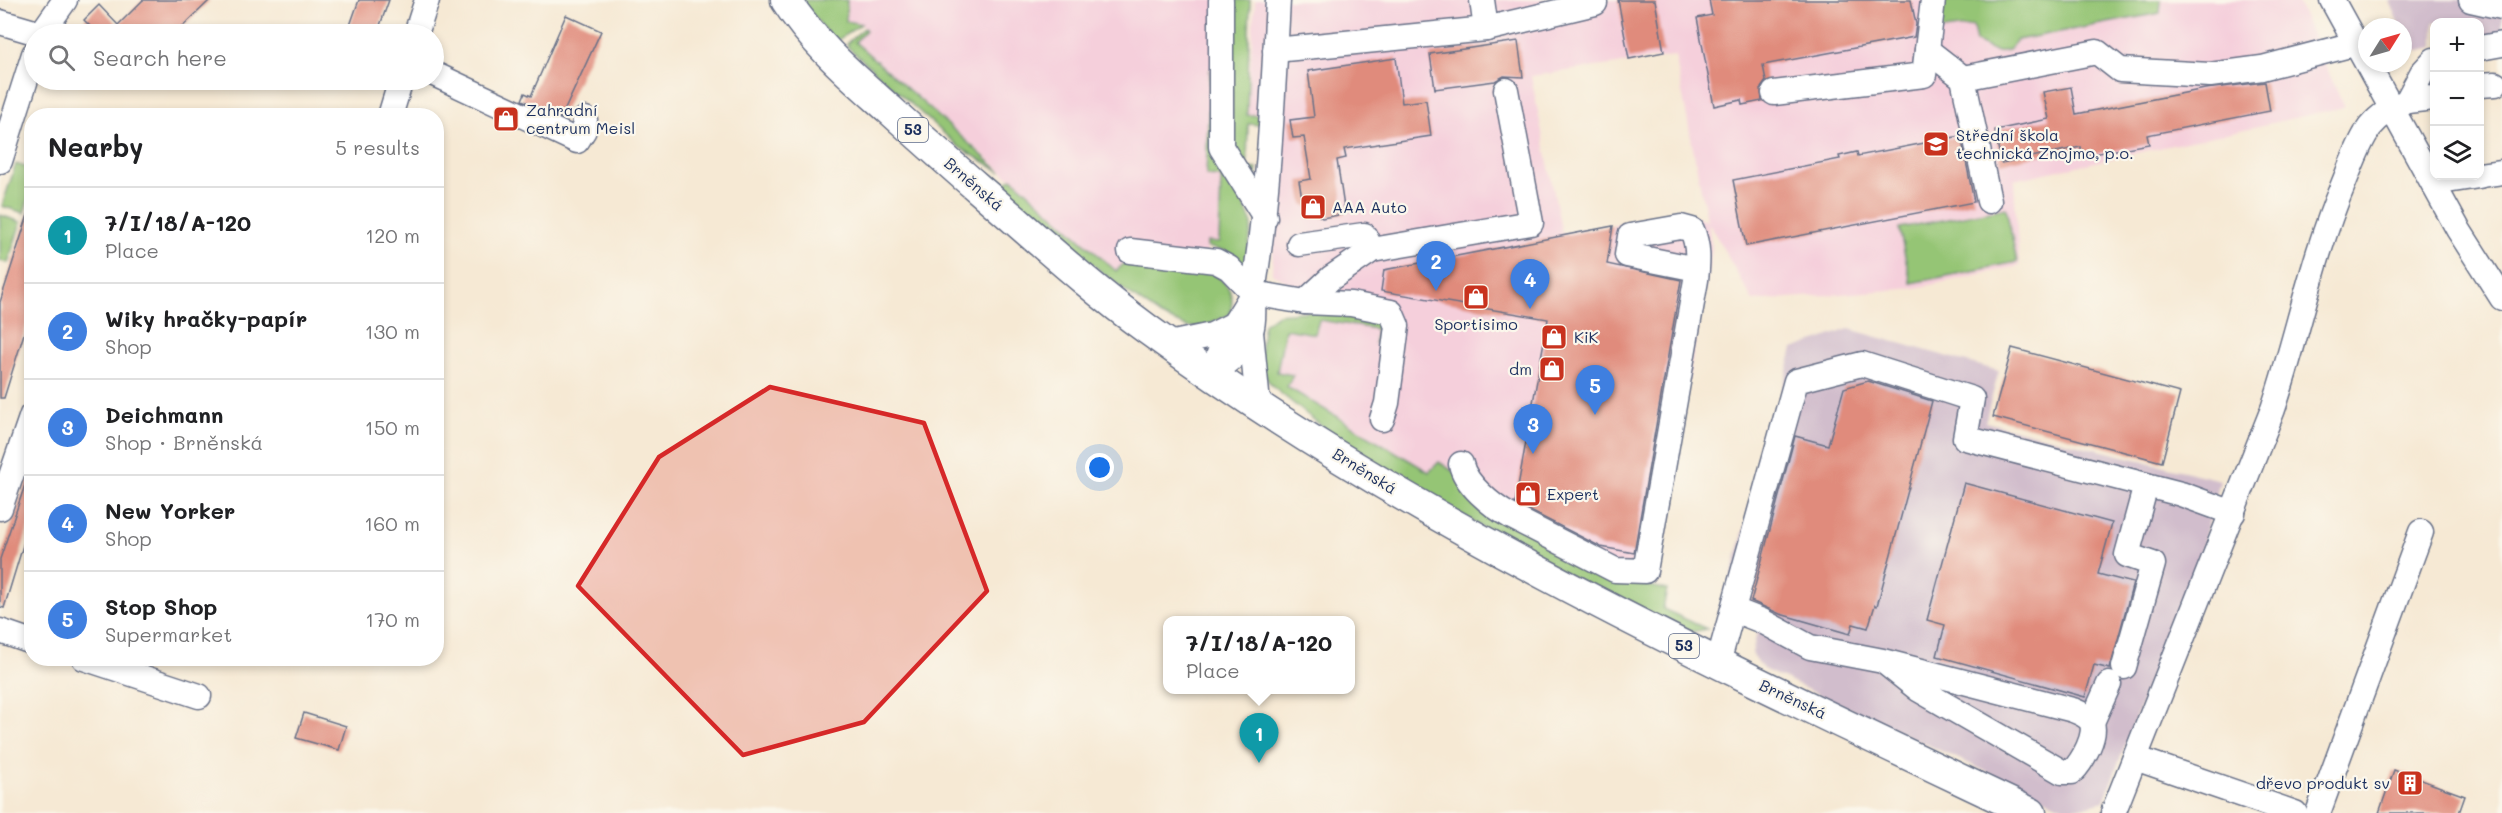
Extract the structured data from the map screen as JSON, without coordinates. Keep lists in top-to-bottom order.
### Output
{
  "streets": {
    "main road": ["53", "Brněnská"]
  },
  "places": {
    "shop": [
      "Zahradní centrum Meisl",
      "AAA Auto",
      "Sportisimo",
      "KiK",
      "dm",
      "Expert"
    ],
    "school or university": ["Střední škola technická Znojmo, p.o."],
    "building": ["dřevo produkt sv"]
  },
  "north": "top right",
  "page": {
    "map_buttons": ["+", "−"],
    "search": "Search here",
    "heading": ["Nearby", "5 results"],
    "list": [
      {
        "mark": "1",
        "name": "7/I/18/A-120",
        "note": "Place",
        "value": "120 m"
      },
      {
        "mark": "2",
        "name": "Wiky hračky-papír",
        "note": "Shop",
        "value": "130 m"
      },
      {
        "mark": "3",
        "name": "Deichmann",
        "note": "Shop · Brněnská",
        "value": "150 m"
      },
      {
        "mark": "4",
        "name": "New Yorker",
        "note": "Shop",
        "value": "160 m"
      },
      {
        "mark": "5",
        "name": "Stop Shop",
        "note": "Supermarket",
        "value": "170 m"
      }
    ],
    "pins": [
      "2",
      "4",
      "5",
      "3",
      "1"
    ],
    "popup": ["7/I/18/A-120", "Place"]
  }
}
